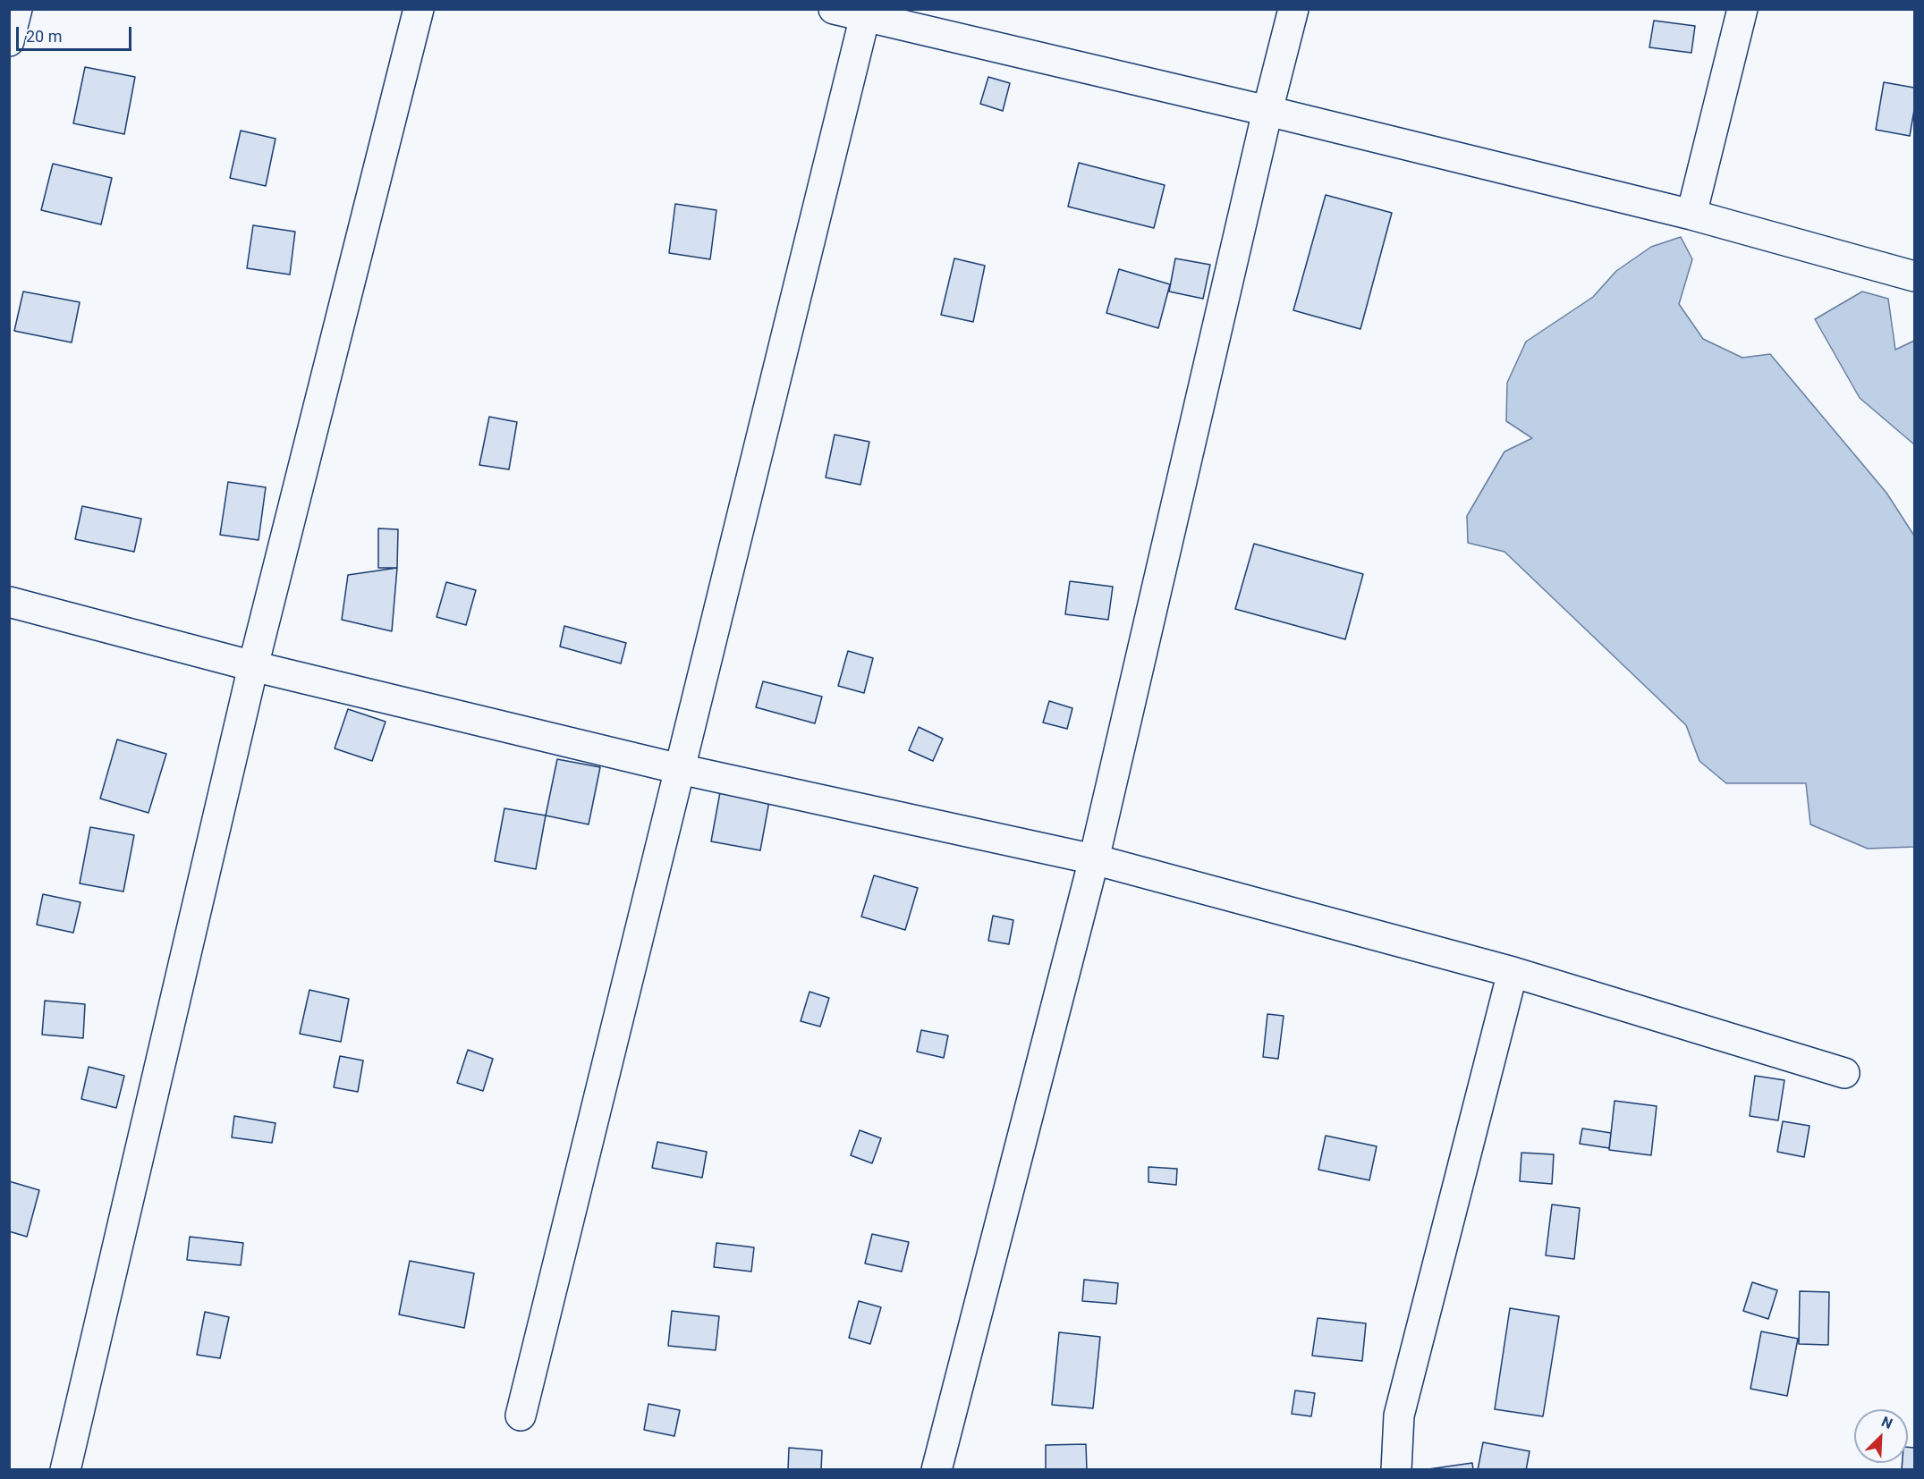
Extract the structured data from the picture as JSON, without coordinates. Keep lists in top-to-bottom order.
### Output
{
  "scale_bar": "20 m",
  "north": "top right"
}
